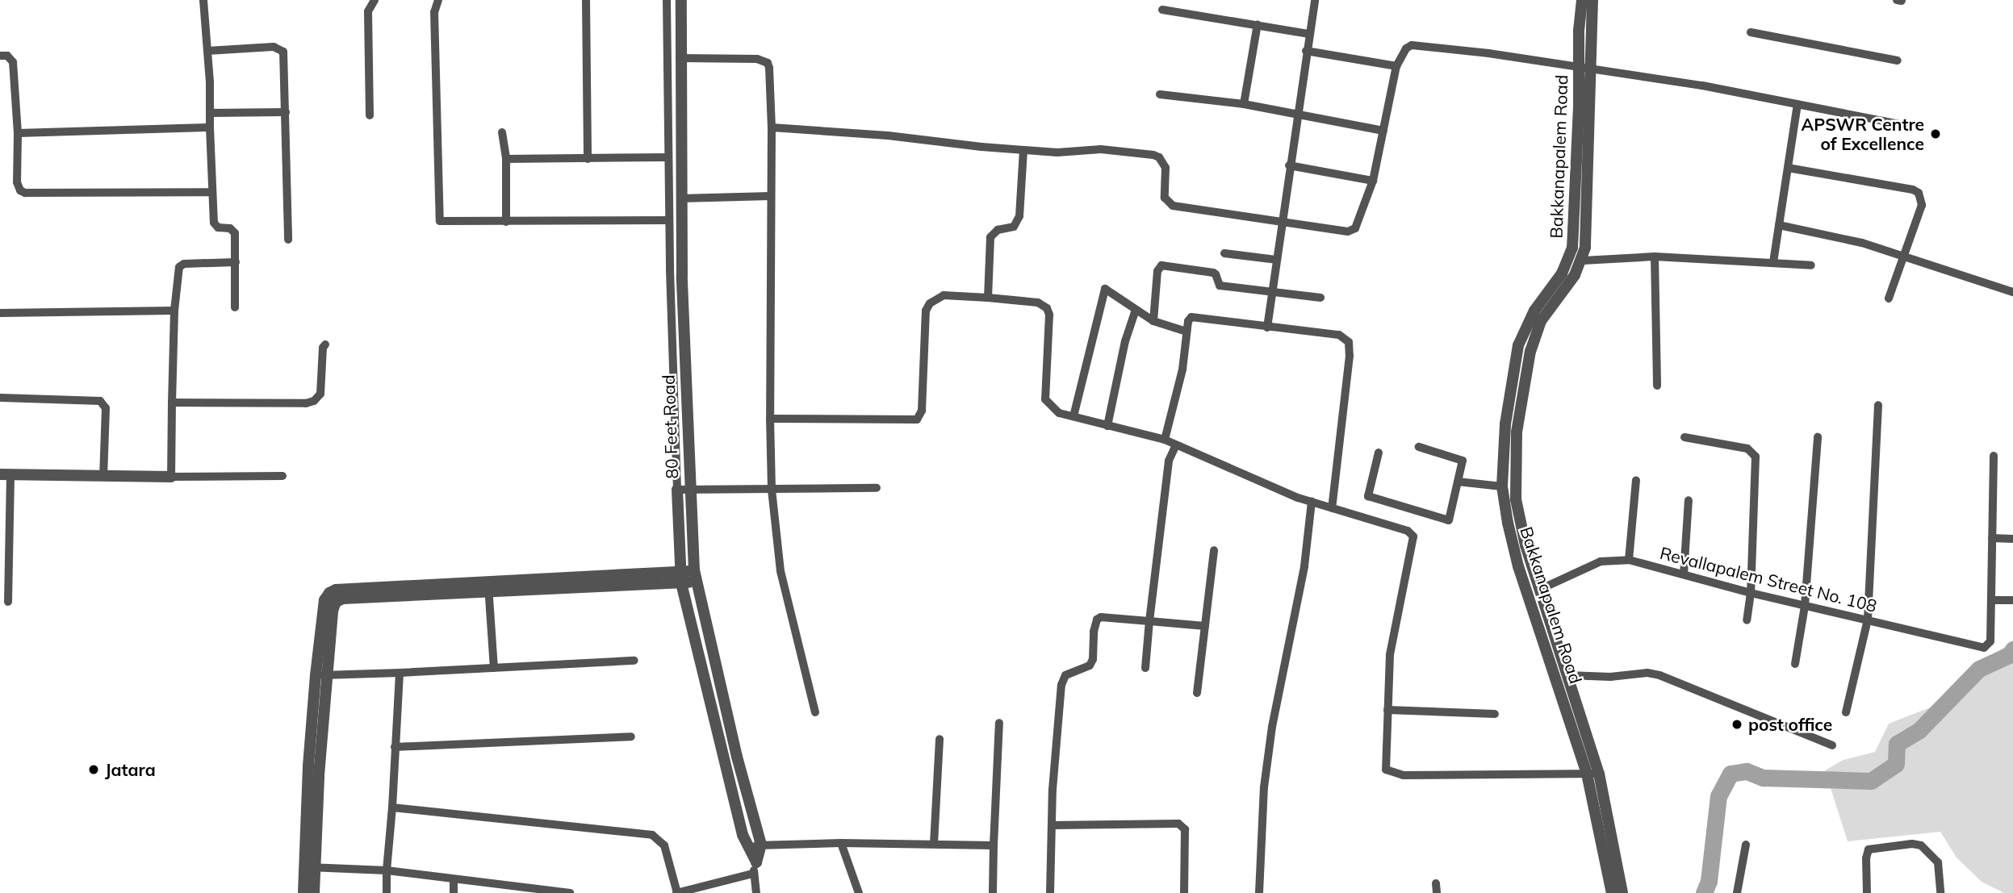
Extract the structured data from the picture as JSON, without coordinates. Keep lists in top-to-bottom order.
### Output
{
  "streets": {
    "street": ["Bakkanapalem Road", "80 Feet Road", "Revallapalem Street No. 108"]
  },
  "places": ["APSWR Centre of Excellence", "post office", "Jatara"]
}
